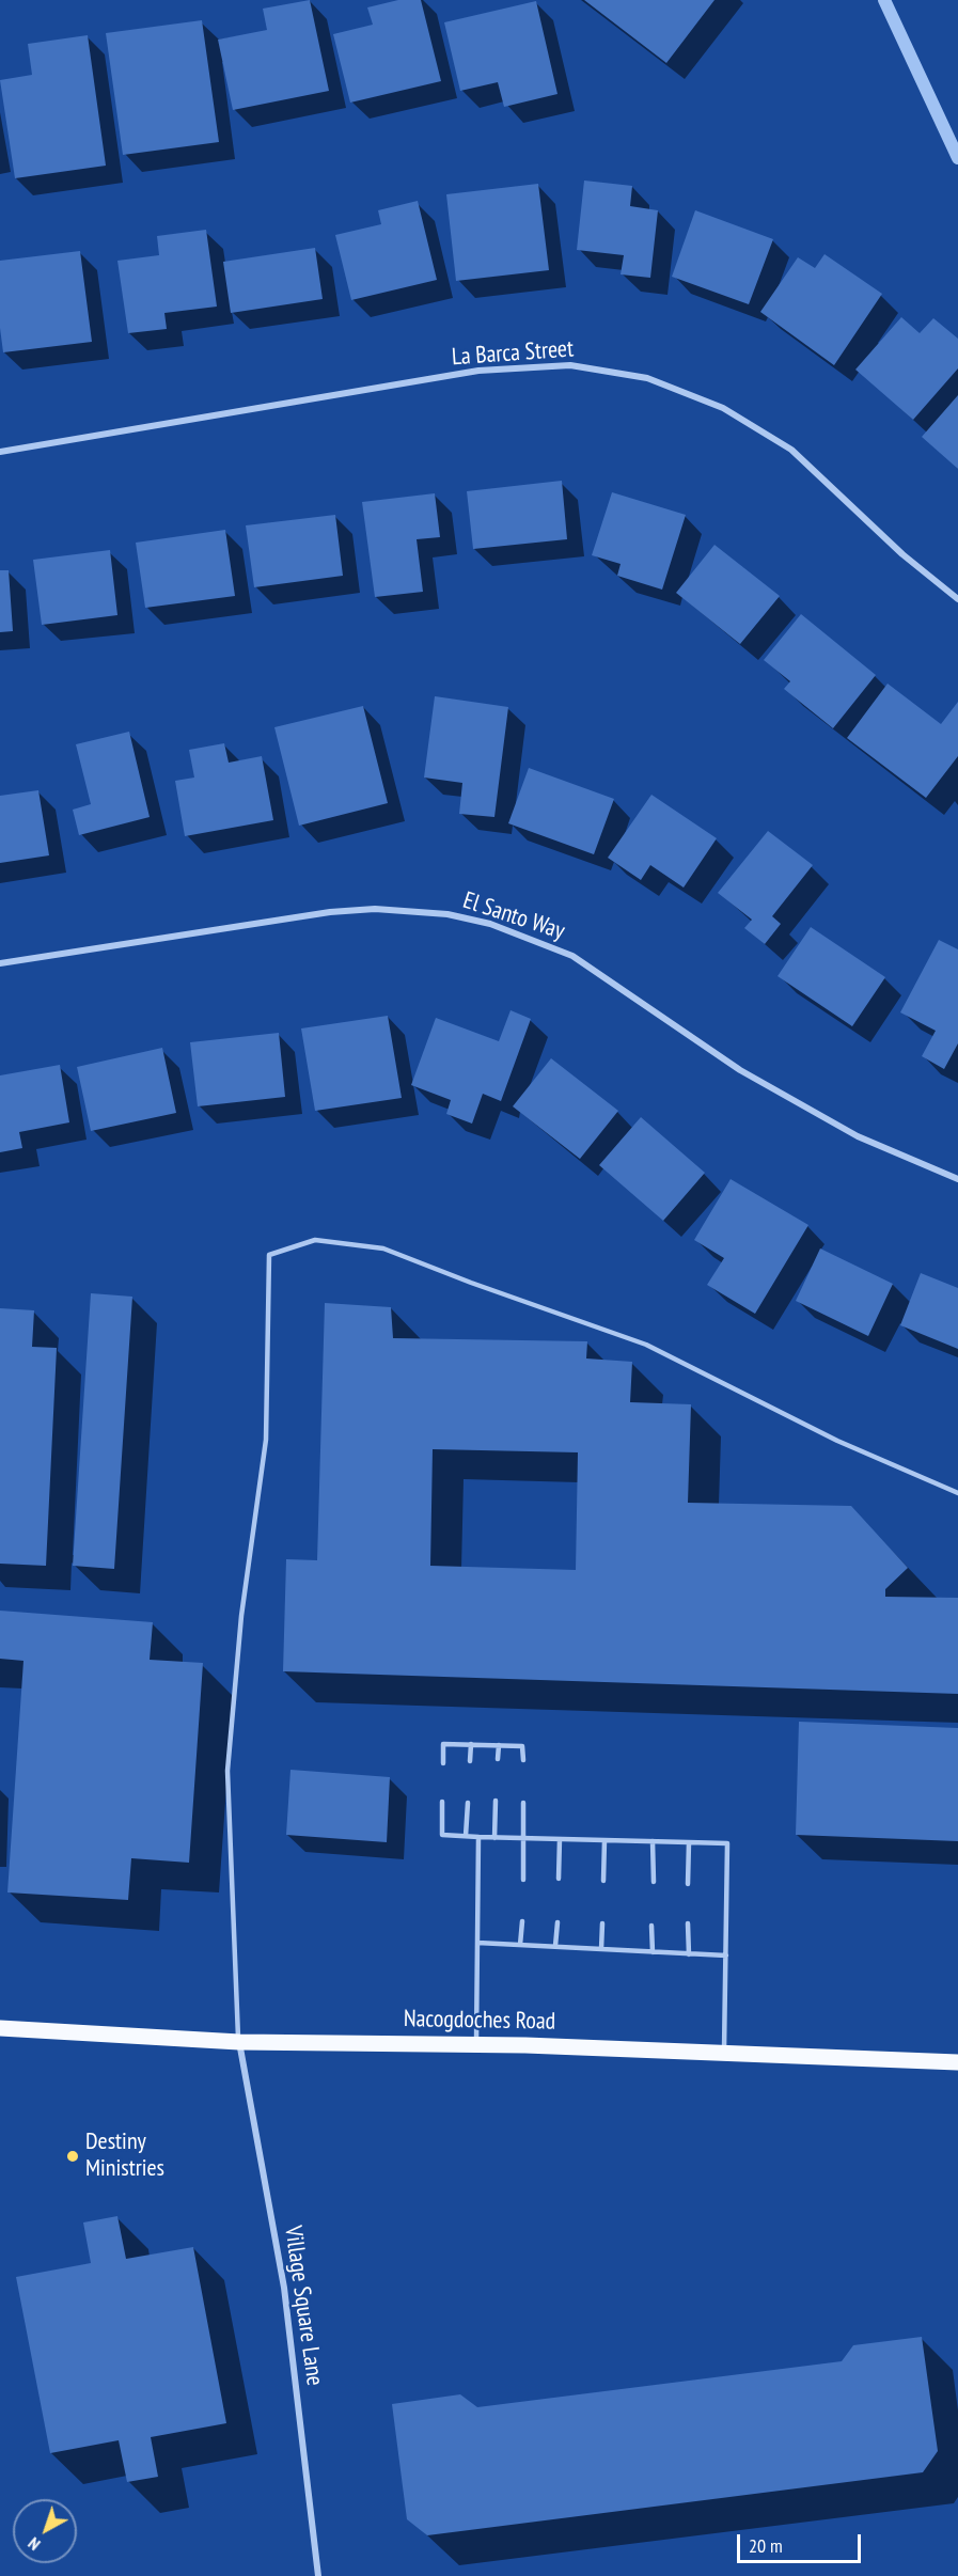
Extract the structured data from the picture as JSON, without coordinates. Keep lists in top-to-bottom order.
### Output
{
  "streets": {
    "main road": ["Nacogdoches Road"],
    "street": ["La Barca Street", "El Santo Way", "Village Square Lane"]
  },
  "crossings": [
    ["Nacogdoches Road", "Village Square Lane"]
  ],
  "places": ["Destiny Ministries"],
  "scale_bar": "20 m",
  "north": "bottom left"
}
